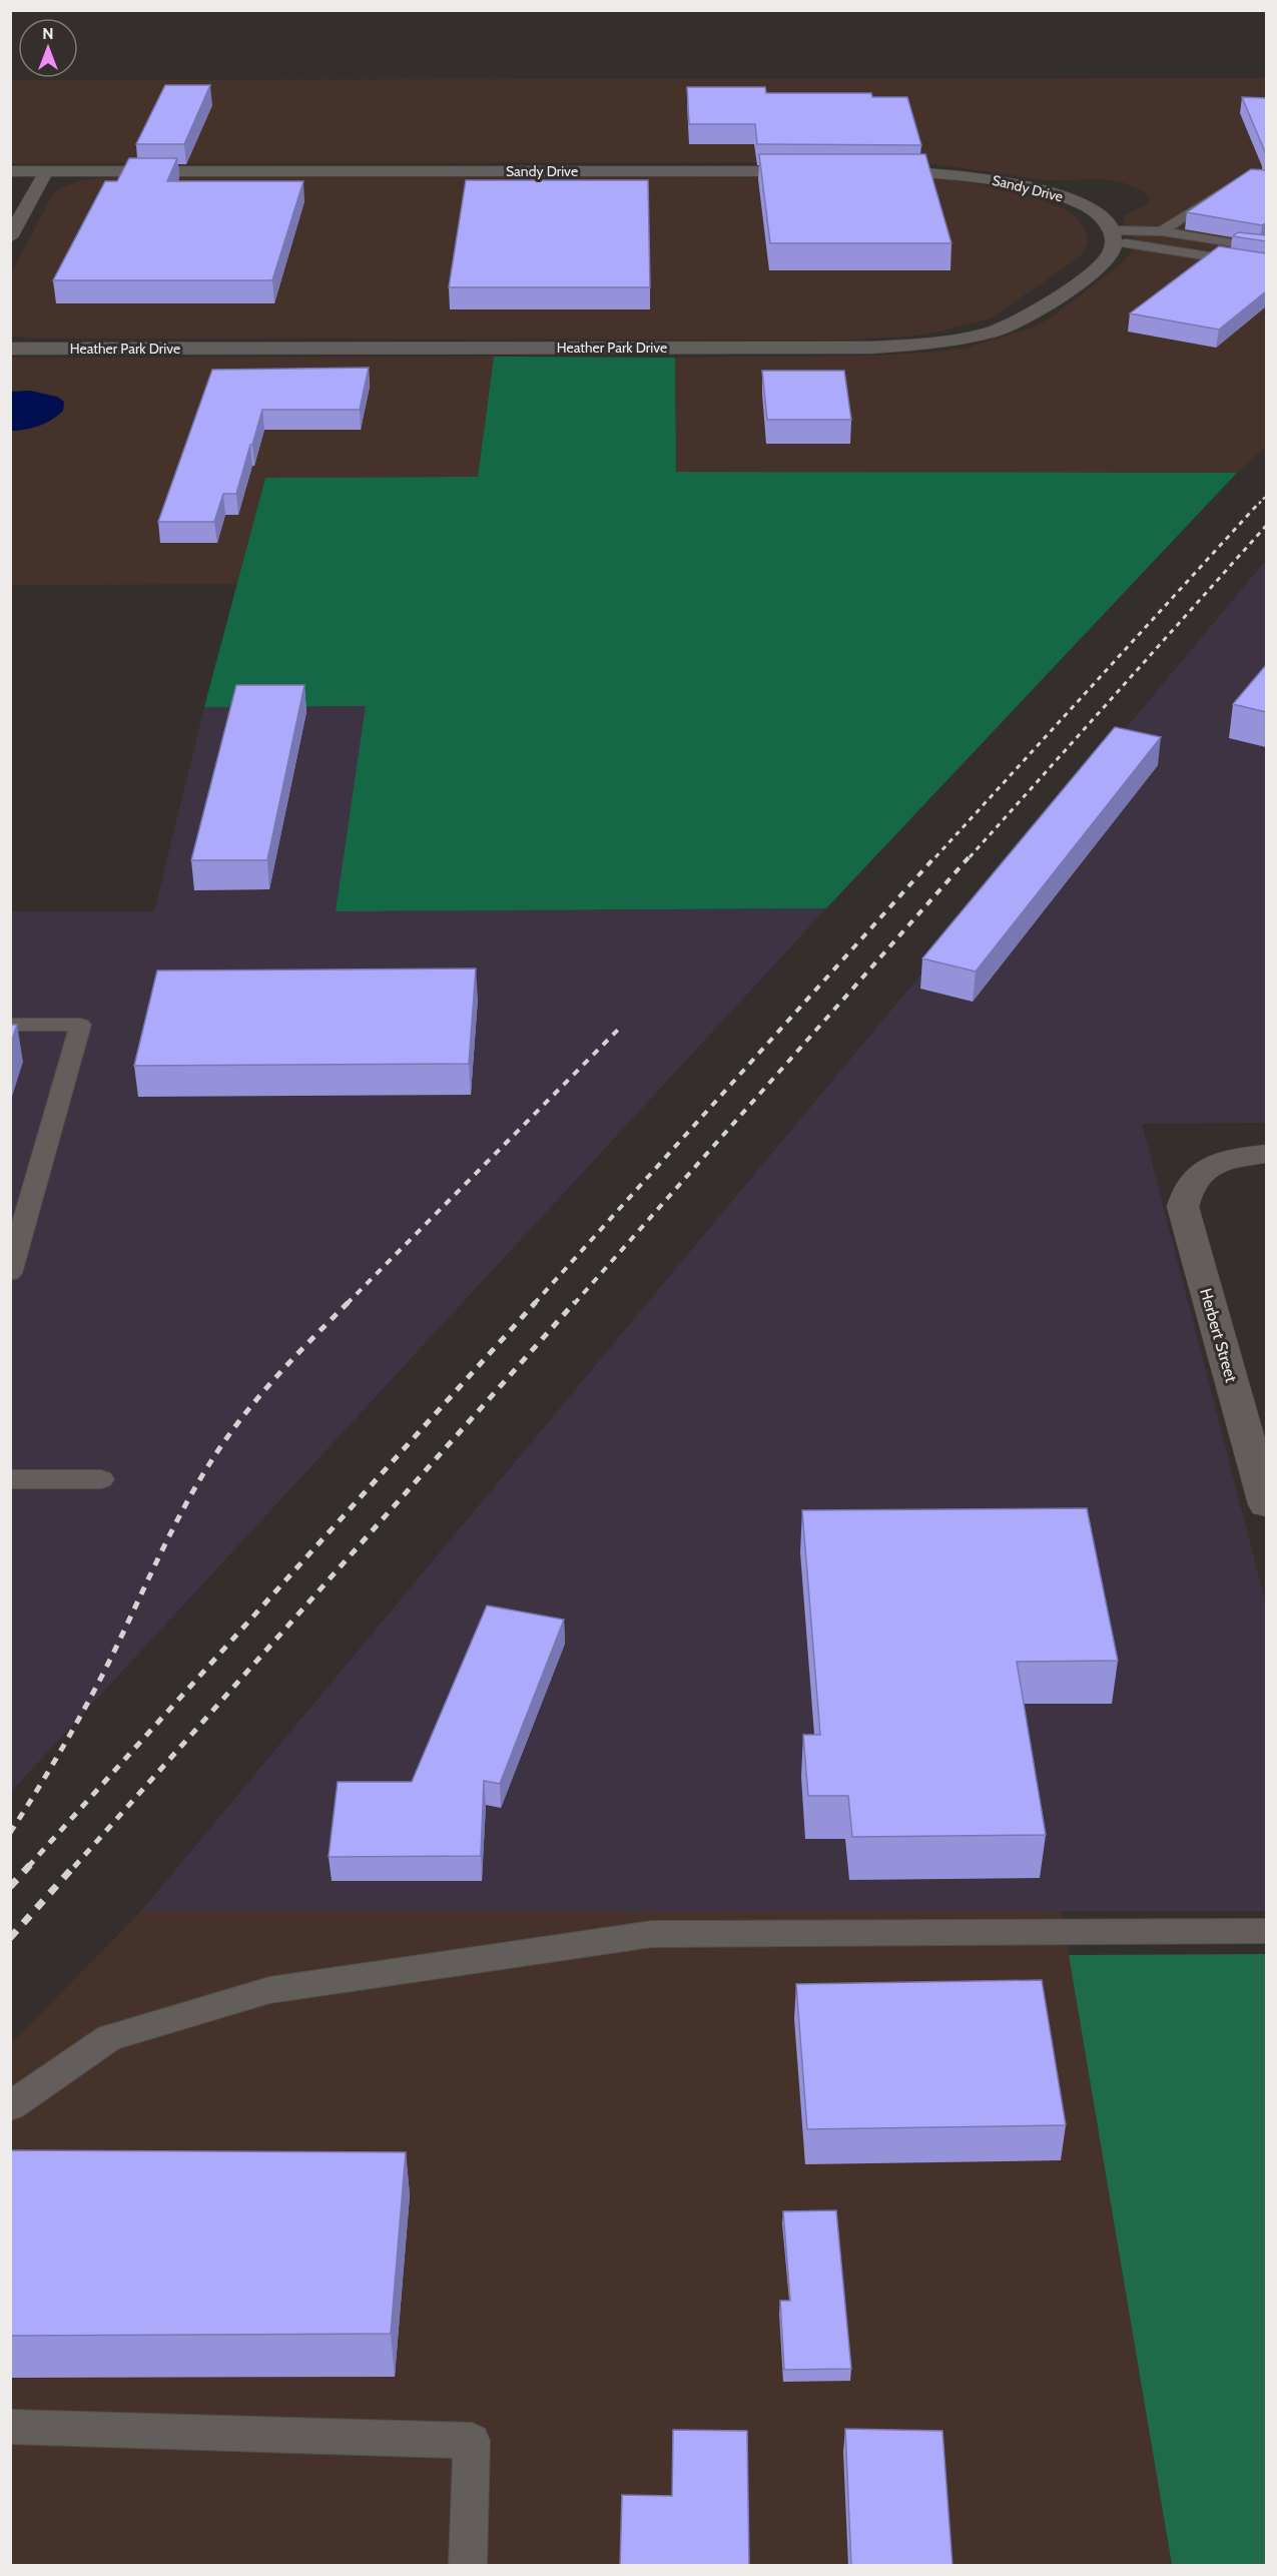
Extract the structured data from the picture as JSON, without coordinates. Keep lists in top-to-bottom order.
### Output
{
  "streets": {
    "street": ["Sandy Drive", "Heather Park Drive", "Herbert Street"]
  },
  "crossings": [
    ["Sandy Drive", "Heather Park Drive"]
  ],
  "north": "top"
}
